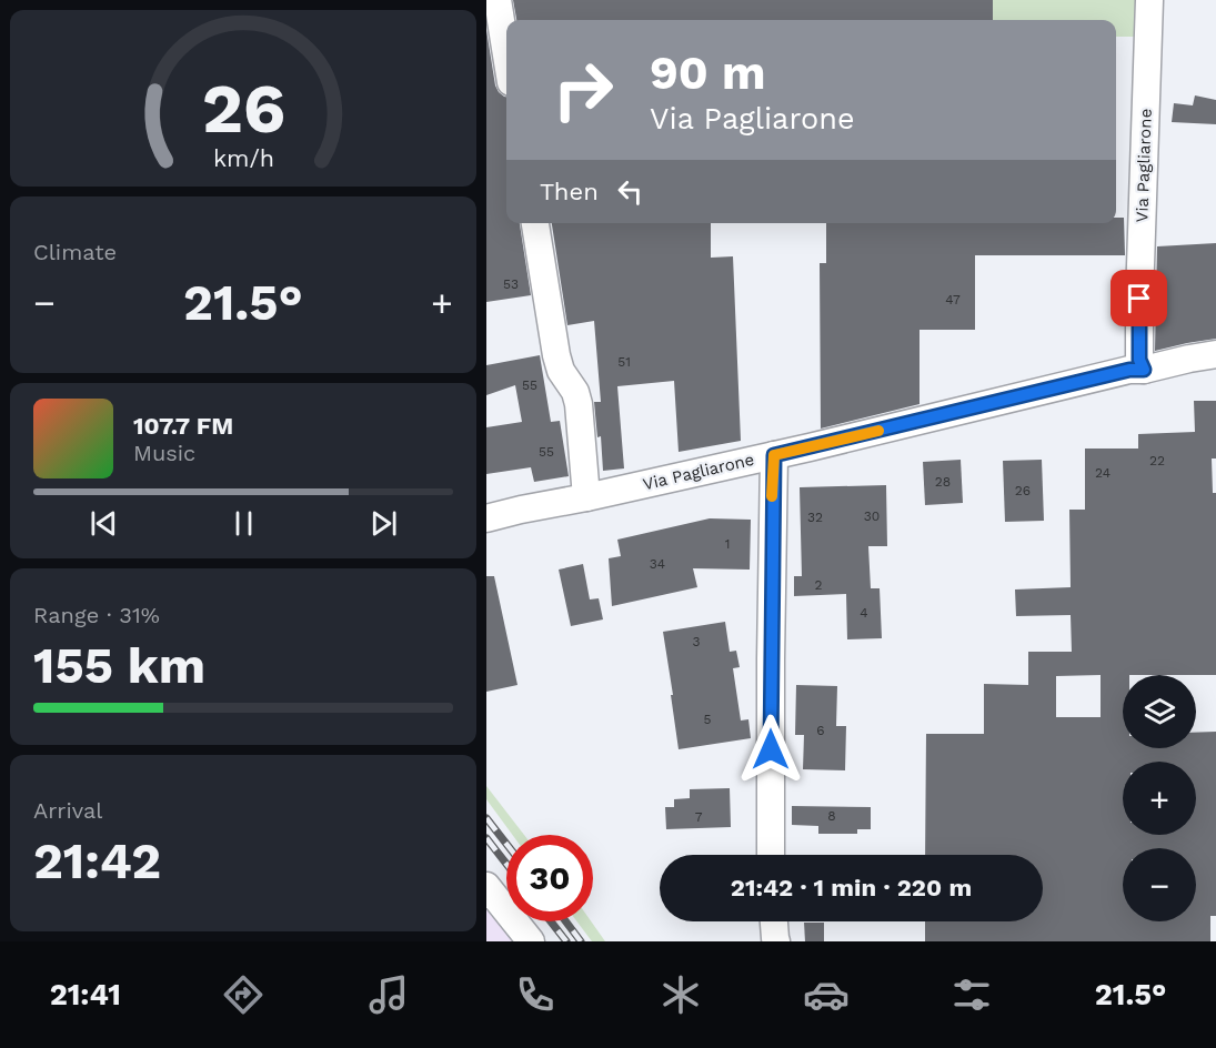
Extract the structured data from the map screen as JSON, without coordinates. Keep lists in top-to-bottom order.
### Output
{
  "streets": {
    "street": ["Via Pagliarone"]
  },
  "house_numbers": [
    "53",
    "47",
    "51",
    "55",
    "55",
    "22",
    "24",
    "28",
    "26",
    "30",
    "32",
    "1",
    "34",
    "2",
    "4",
    "3",
    "5",
    "6",
    "8",
    "7"
  ],
  "page": {
    "turn": ["90 m", "Via Pagliarone"],
    "then": "Then",
    "tile": [
      "Climate",
      ["Range · 31%", "155 km"],
      ["Arrival", "21:42"]
    ],
    "heat": ["−", "21.5°", "+"],
    "song": ["107.7 FM", "Music"],
    "map_buttons": ["+", "−"],
    "limit": "30",
    "trip": "21:42 · 1 min · 220 m",
    "tabs": ["21:41", "21.5°"],
    "gauge": ["26", "km/h"]
  }
}
